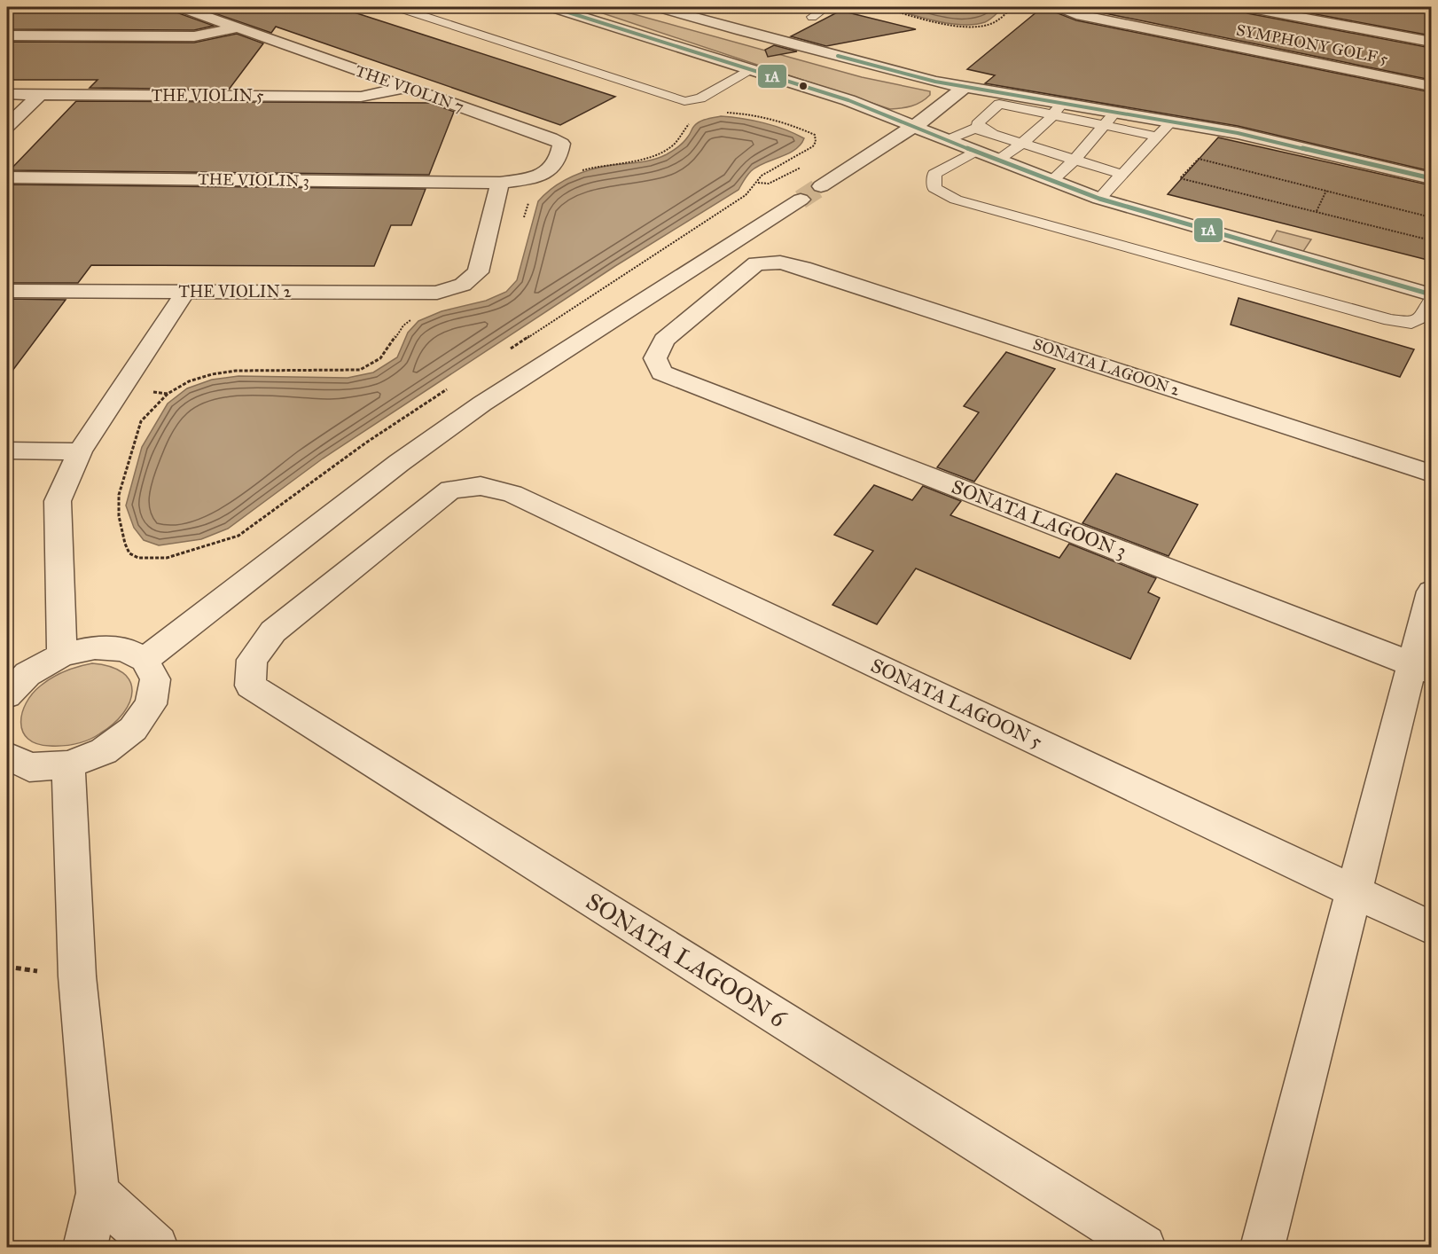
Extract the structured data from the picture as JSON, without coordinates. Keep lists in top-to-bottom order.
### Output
{
  "streets": {
    "street": [
      "SYMPHONY GOLF 5",
      "THE VIOLIN 7",
      "THE VIOLIN 5",
      "THE VIOLIN 3",
      "THE VIOLIN 2",
      "SONATA LAGOON 2",
      "SONATA LAGOON 3",
      "SONATA LAGOON 5",
      "SONATA LAGOON 6"
    ]
  },
  "crossings": [
    ["THE VIOLIN 7", "THE VIOLIN 5"],
    ["THE VIOLIN 7", "THE VIOLIN 3"],
    ["THE VIOLIN 7", "THE VIOLIN 2"],
    ["THE VIOLIN 3", "THE VIOLIN 2"],
    ["SONATA LAGOON 2", "SONATA LAGOON 3"],
    ["SONATA LAGOON 5", "SONATA LAGOON 6"]
  ],
  "lines": ["transit line 1A"]
}
